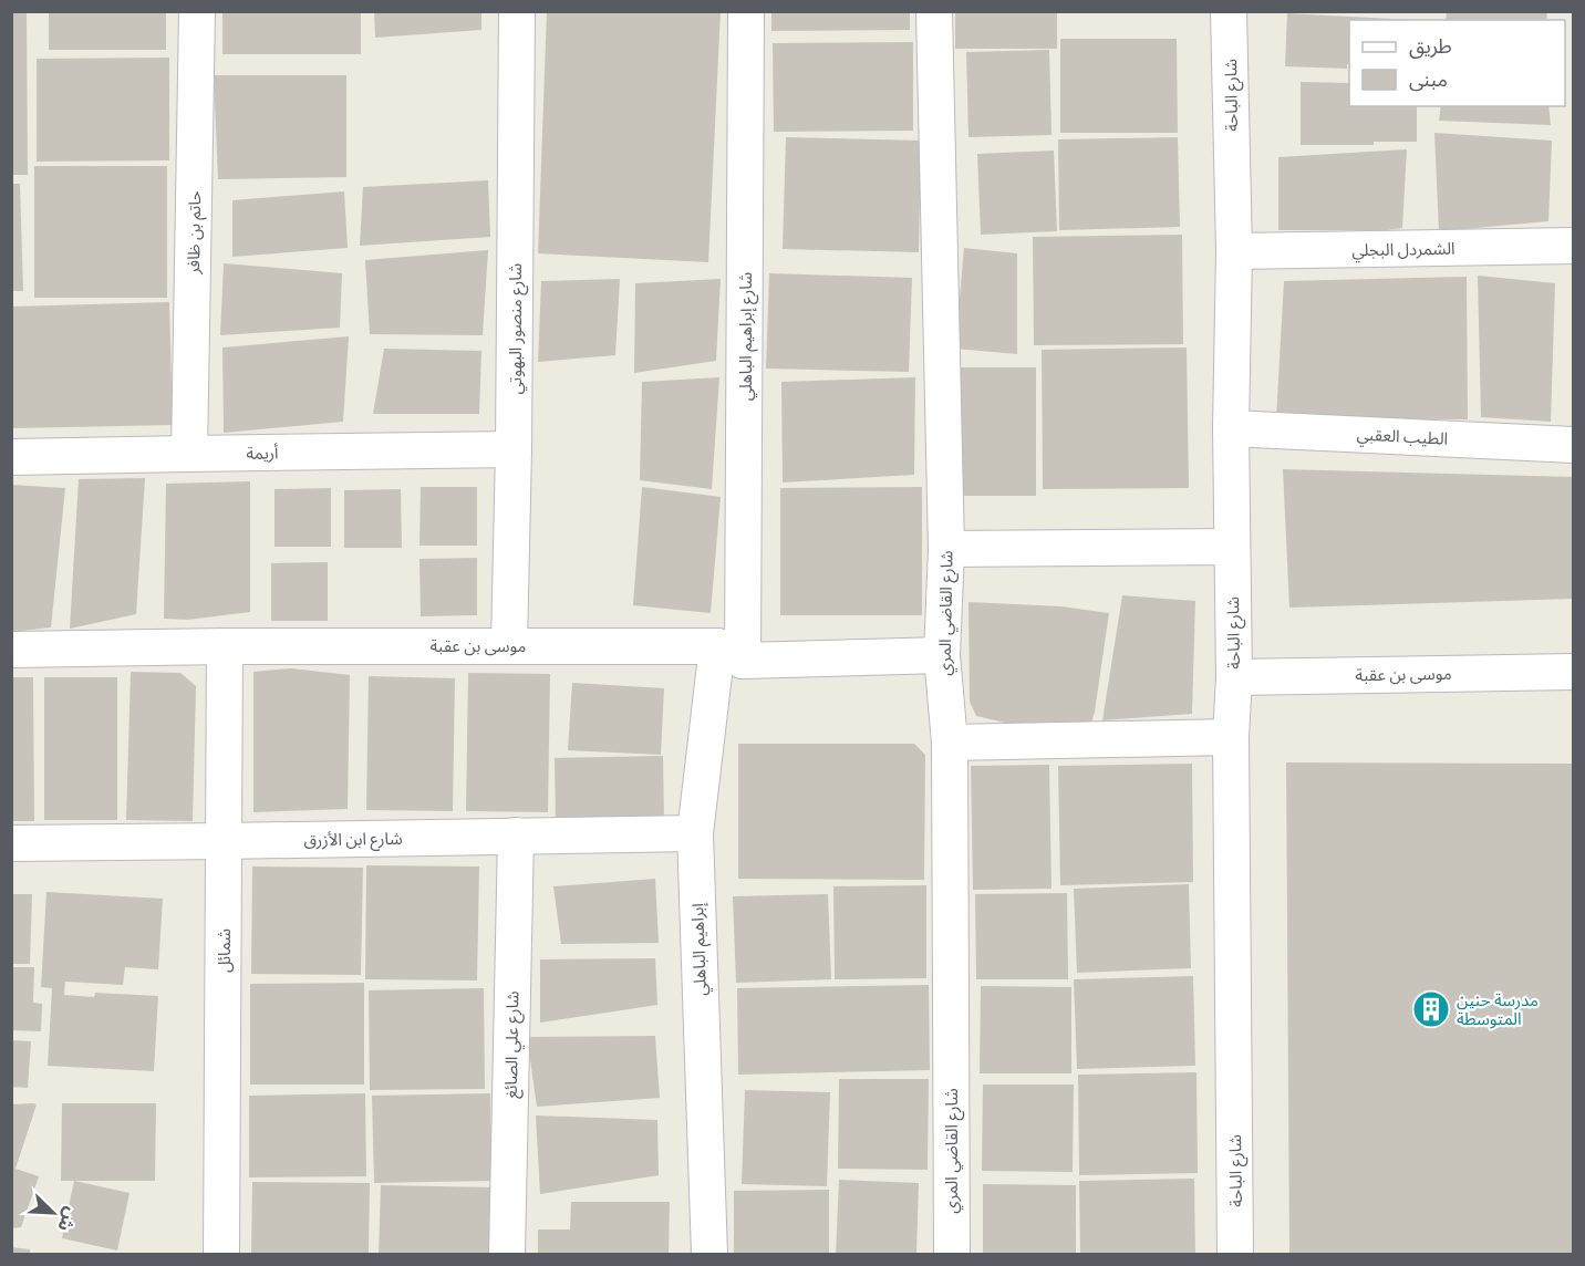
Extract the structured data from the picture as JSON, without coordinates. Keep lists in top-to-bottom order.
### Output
{
  "streets": {
    "street": [
      "شارع الباحة",
      "حاتم بن ظافر",
      "الشمردل البجلي",
      "شارع منصور البهوتي",
      "شارع إبراهيم الباهلي",
      "الطيب العقبي",
      "أريمة",
      "شارع القاضي المري",
      "موسى بن عقبة",
      "شارع ابن الأزرق",
      "إبراهيم الباهلي",
      "شمائل",
      "شارع علي الصائغ"
    ]
  },
  "crossings": [
    ["شارع الباحة", "الشمردل البجلي"],
    ["شارع الباحة", "الطيب العقبي"],
    ["شارع الباحة", "موسى بن عقبة"],
    ["حاتم بن ظافر", "أريمة"],
    ["شارع منصور البهوتي", "أريمة"],
    ["شارع منصور البهوتي", "موسى بن عقبة"],
    ["شارع إبراهيم الباهلي", "موسى بن عقبة"],
    ["شارع إبراهيم الباهلي", "إبراهيم الباهلي"],
    ["شارع القاضي المري", "موسى بن عقبة"],
    ["موسى بن عقبة", "إبراهيم الباهلي"],
    ["موسى بن عقبة", "شمائل"],
    ["شارع ابن الأزرق", "إبراهيم الباهلي"],
    ["شارع ابن الأزرق", "شمائل"],
    ["شارع ابن الأزرق", "شارع علي الصائغ"]
  ],
  "places": {
    "building": ["مدرسة حنين المتوسطة"]
  },
  "legend": ["طريق", "مبنى"],
  "north": "bottom right"
}
